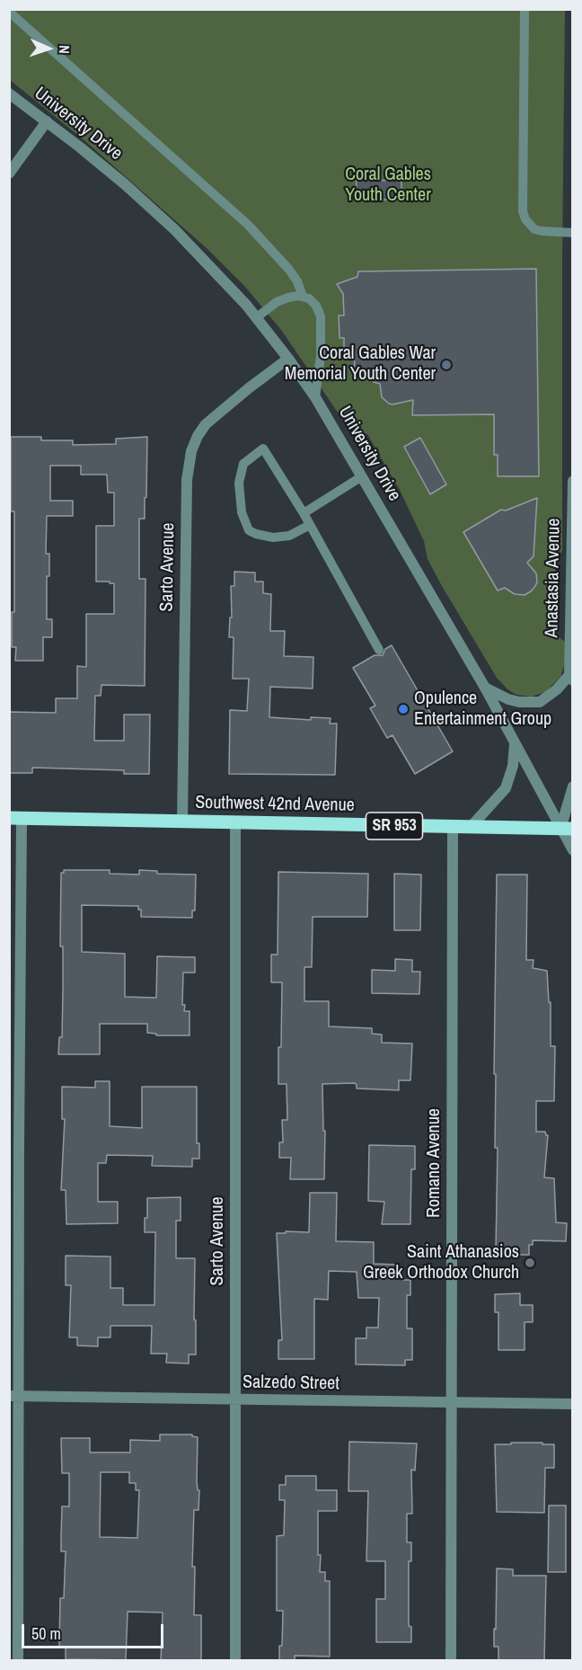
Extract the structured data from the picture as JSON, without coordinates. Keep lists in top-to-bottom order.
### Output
{
  "streets": {
    "main road": ["Southwest 42nd Avenue", "SR 953"],
    "street": [
      "University Drive",
      "Sarto Avenue",
      "Anastasia Avenue",
      "Romano Avenue",
      "Salzedo Street"
    ]
  },
  "crossings": [
    ["University Drive", "Sarto Avenue"],
    ["University Drive", "Anastasia Avenue"],
    ["University Drive", "Southwest 42nd Avenue"],
    ["Sarto Avenue", "Southwest 42nd Avenue"],
    ["Sarto Avenue", "Salzedo Street"],
    ["Southwest 42nd Avenue", "Romano Avenue"],
    ["Romano Avenue", "Salzedo Street"]
  ],
  "parks": ["Coral Gables Youth Center"],
  "places": ["Coral Gables War Memorial Youth Center", "Opulence Entertainment Group", "Saint Athanasios Greek Orthodox Church"],
  "scale_bar": "50 m",
  "north": "right"
}
